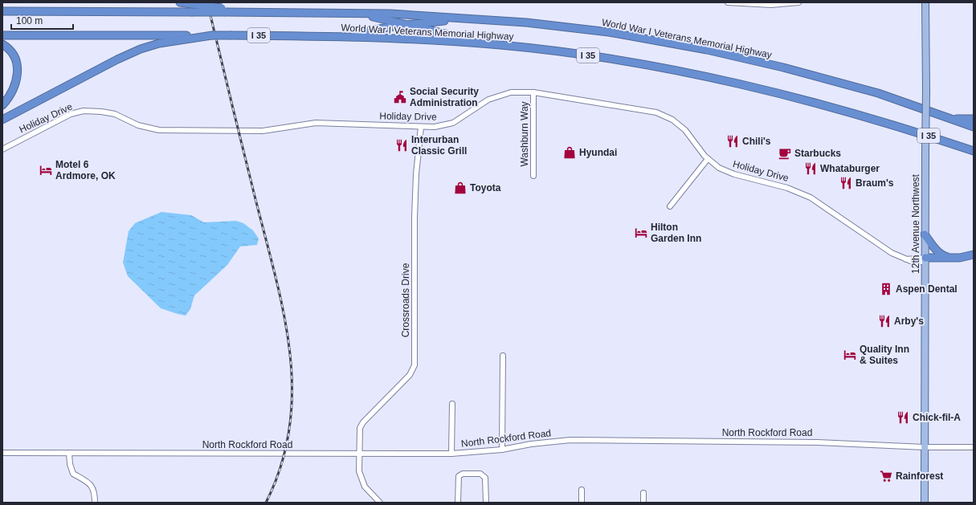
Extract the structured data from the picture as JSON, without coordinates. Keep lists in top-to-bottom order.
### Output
{
  "streets": {
    "highway": ["World War I Veterans Memorial Highway", "I 35"],
    "main road": ["12th Avenue Northwest"],
    "street": [
      "Holiday Drive",
      "Washburn Way",
      "Crossroads Drive",
      "North Rockford Road"
    ]
  },
  "crossings": [
    ["Holiday Drive", "Washburn Way"],
    ["Holiday Drive", "12th Avenue Northwest"],
    ["Holiday Drive", "Crossroads Drive"],
    ["12th Avenue Northwest", "North Rockford Road"],
    ["Crossroads Drive", "North Rockford Road"]
  ],
  "places": {
    "public building": ["Social Security Administration"],
    "restaurant": [
      "Chili's",
      "Interurban Classic Grill",
      "Whataburger",
      "Braum's",
      "Arby's",
      "Chick-fil-A"
    ],
    "shop": ["Hyundai", "Toyota"],
    "cafe": ["Starbucks"],
    "hotel": ["Motel 6 Ardmore, OK", "Hilton Garden Inn", "Quality Inn & Suites"],
    "building": ["Aspen Dental"],
    "supermarket": ["Rainforest"]
  },
  "scale_bar": "100 m"
}
